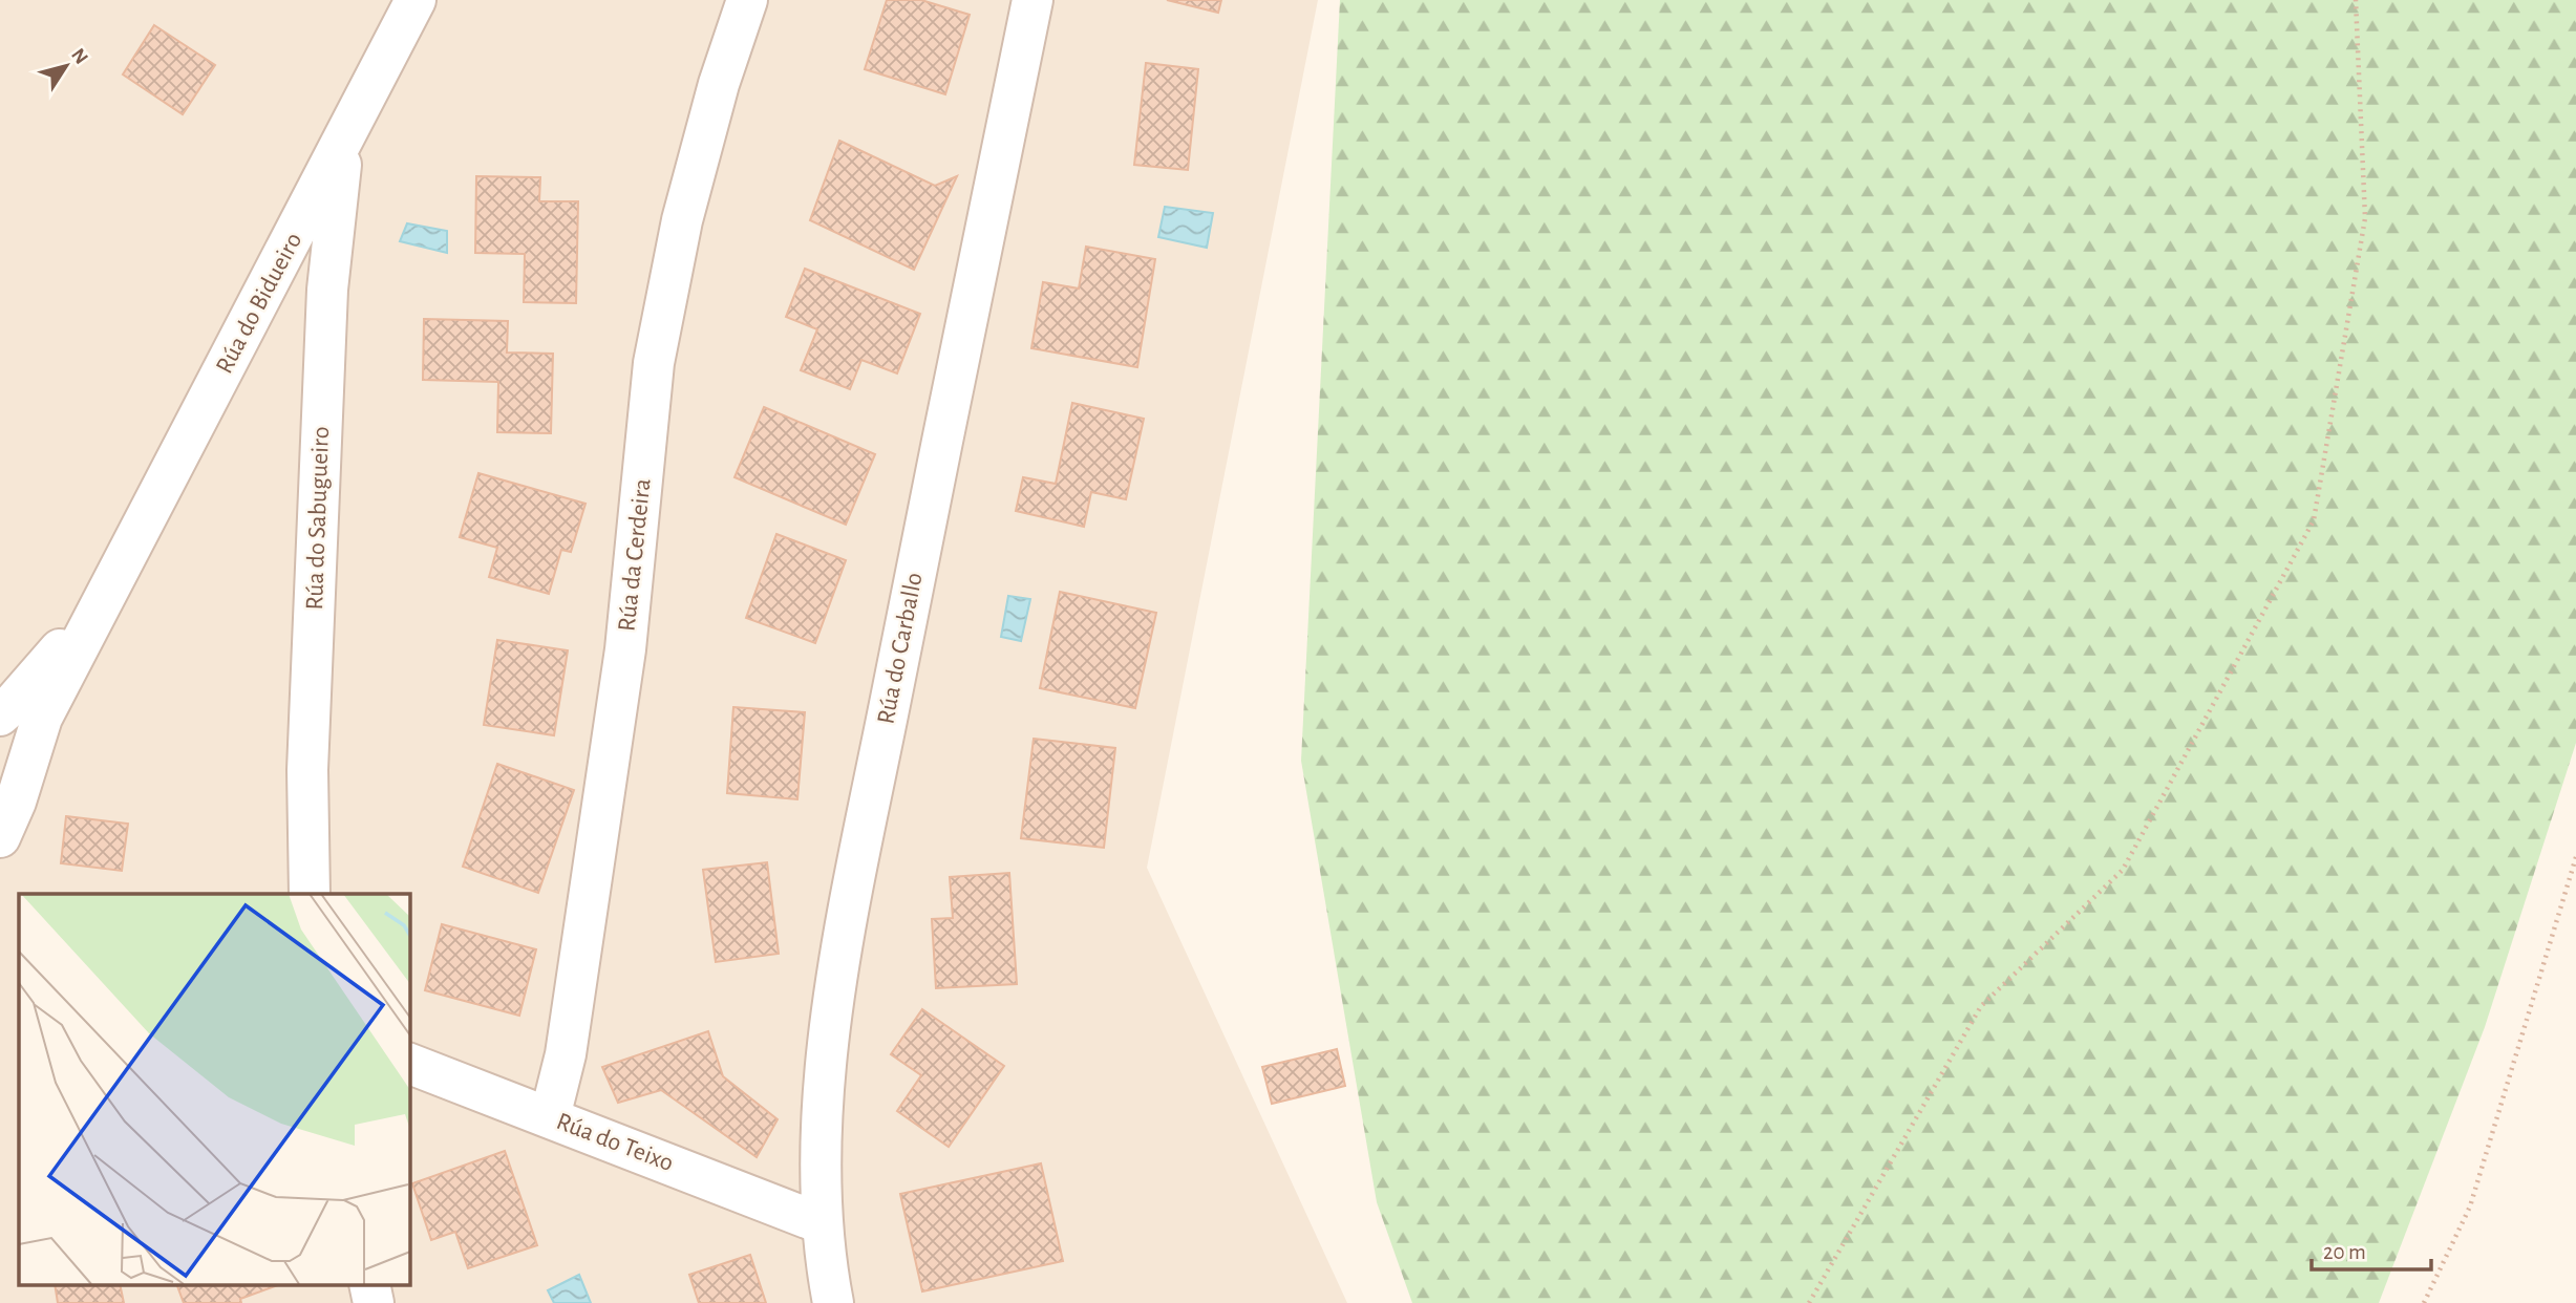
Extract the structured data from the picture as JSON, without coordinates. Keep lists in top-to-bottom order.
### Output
{
  "streets": {
    "street": [
      "Rúa do Bidueiro",
      "Rúa do Sabugueiro",
      "Rúa da Cerdeira",
      "Rúa do Carballo",
      "Rúa do Teixo"
    ]
  },
  "crossings": [
    ["Rúa do Bidueiro", "Rúa do Sabugueiro"],
    ["Rúa da Cerdeira", "Rúa do Teixo"],
    ["Rúa do Carballo", "Rúa do Teixo"]
  ],
  "scale_bar": "20 m",
  "north": "top right"
}
